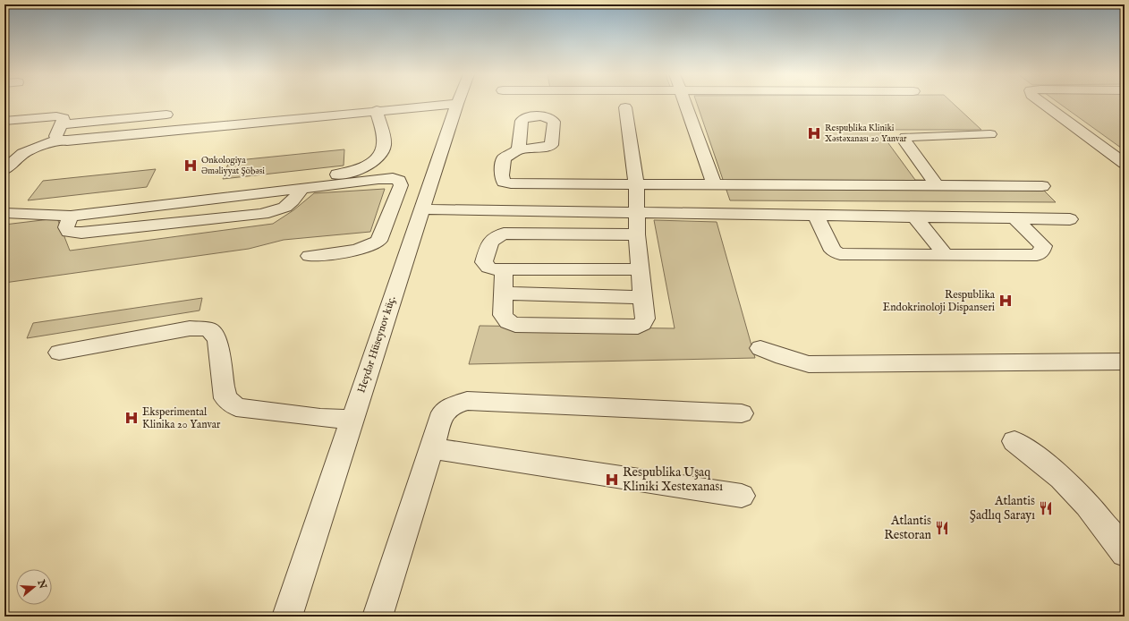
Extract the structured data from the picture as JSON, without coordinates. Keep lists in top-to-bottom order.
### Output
{
  "streets": {
    "street": ["Heydər Hüseynov küç."]
  },
  "places": {
    "hospital": [
      "Respublika Kliniki Xəstəxanası 20 Yanvar",
      "Onkologiya Əməliyyat Şöbəsi",
      "Respublika Endokrinoloji Dispanseri",
      "Eksperimental Klinika 20 Yanvar",
      "Respublika Uşaq Kliniki Xestexanası"
    ],
    "restaurant": ["Atlantis Şadlıq Sarayı", "Atlantis Restoran"]
  },
  "north": "right"
}
